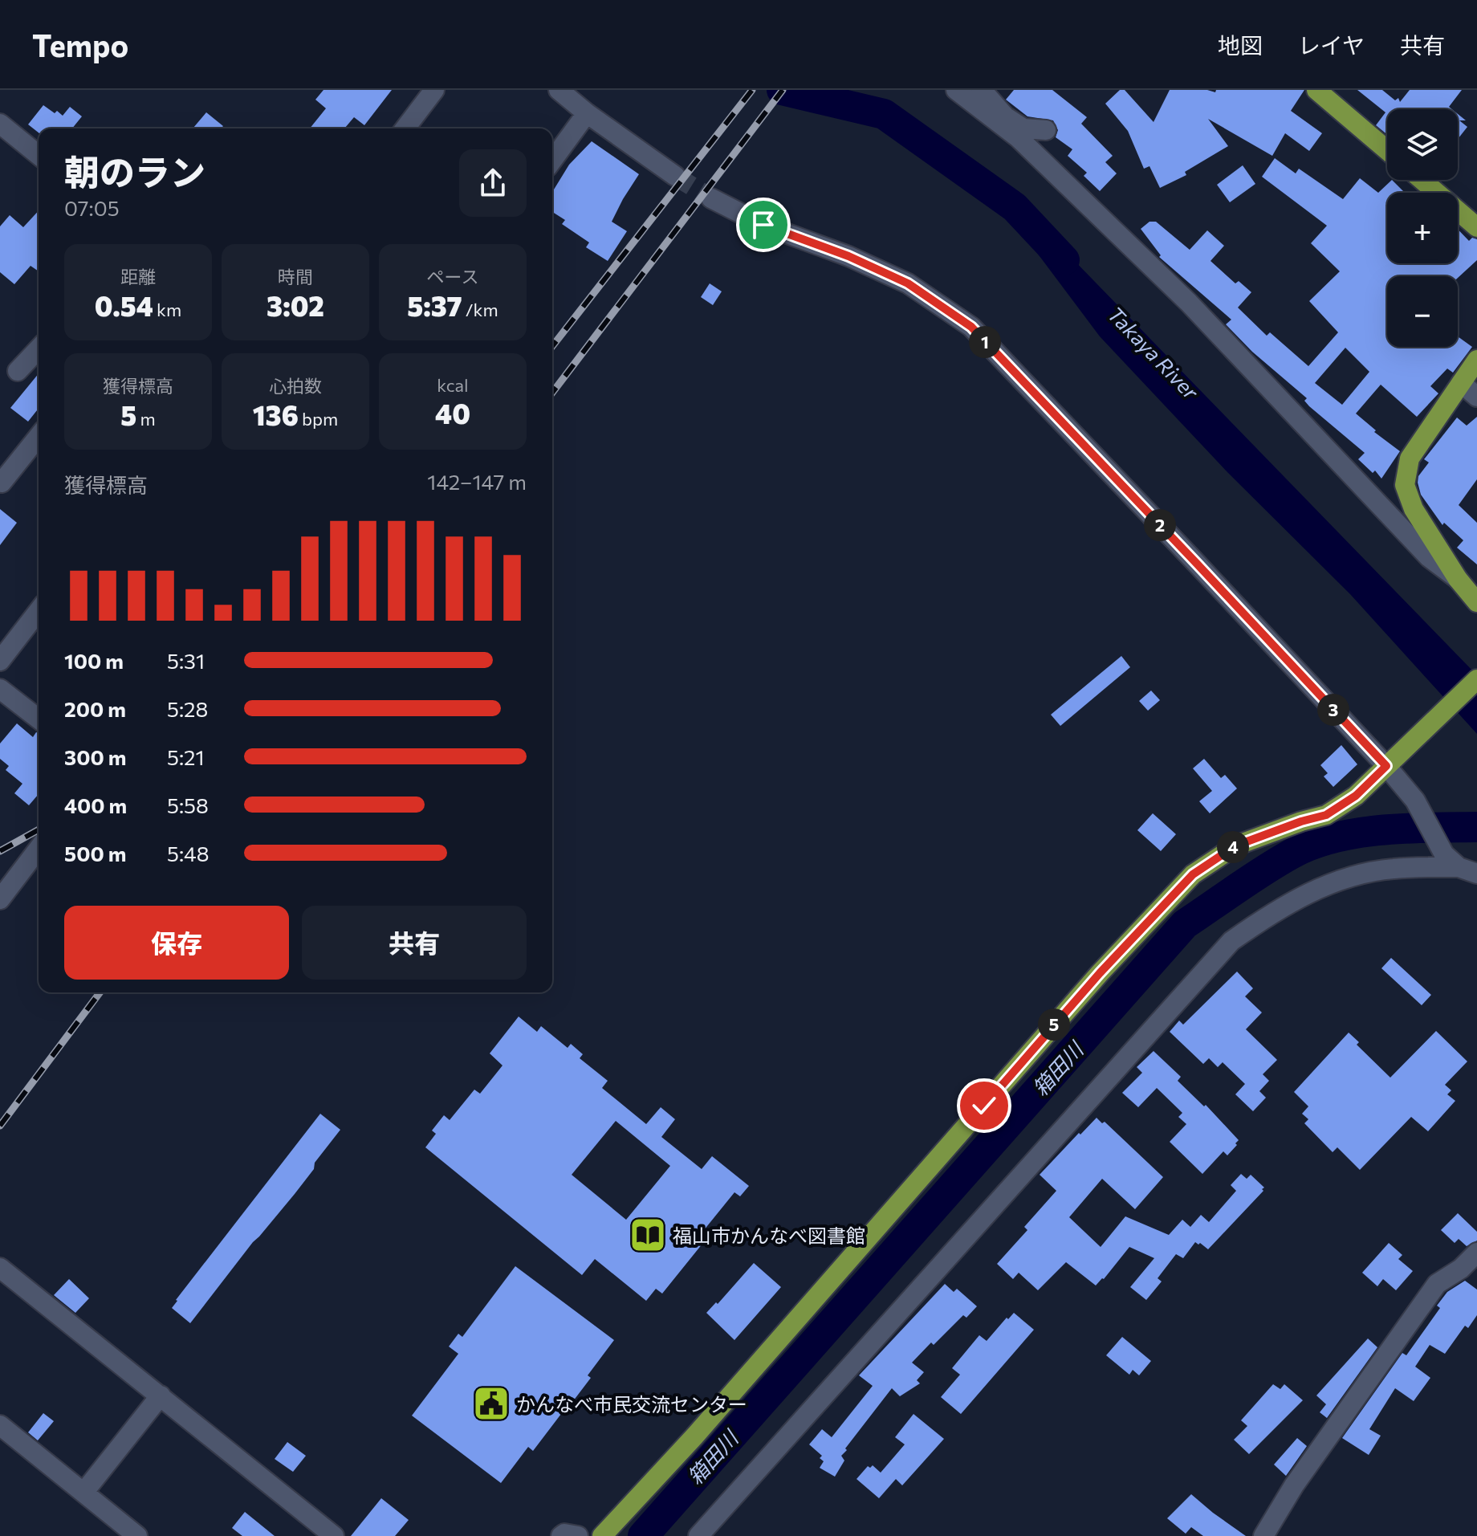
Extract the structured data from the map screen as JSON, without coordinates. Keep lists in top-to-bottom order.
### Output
{
  "water": ["Takaya River", "箱田川"],
  "places": {
    "library": ["福山市かんなべ図書館"],
    "public building": ["かんなべ市民交流センター"]
  },
  "page": {
    "header": "Tempo",
    "nav": ["地図", "レイヤ", "共有"],
    "map_buttons": ["+", "−"],
    "heading": ["朝のラン", "07:05"],
    "stats": [
      ["距離", "0.54 km"],
      ["時間", "3:02"],
      ["ペース", "5:37 /km"],
      ["獲得標高", "5 m"],
      ["心拍数", "136 bpm"],
      ["kcal", "40"]
    ],
    "pins": [
      "1",
      "2",
      "3",
      "4",
      "5"
    ],
    "chart": ["獲得標高", "142–147 m"],
    "list": [
      {
        "name": "100 m",
        "note": "5:31"
      },
      {
        "name": "200 m",
        "note": "5:28"
      },
      {
        "name": "300 m",
        "note": "5:21"
      },
      {
        "name": "400 m",
        "note": "5:58"
      },
      {
        "name": "500 m",
        "note": "5:48"
      }
    ],
    "buttons": ["保存", "共有"]
  }
}
